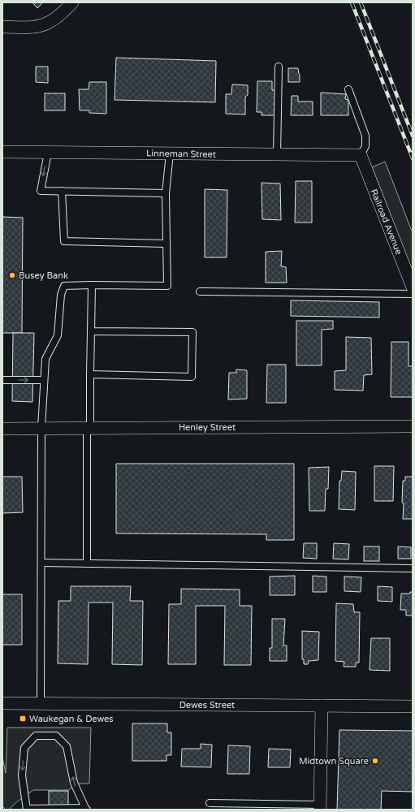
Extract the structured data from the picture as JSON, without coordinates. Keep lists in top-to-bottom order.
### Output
{
  "streets": {
    "street": [
      "Linneman Street",
      "Railroad Avenue",
      "Henley Street",
      "Dewes Street"
    ]
  },
  "crossings": [
    ["Linneman Street", "Railroad Avenue"]
  ],
  "places": {
    "other": ["Busey Bank", "Midtown Square"],
    "transit": ["Waukegan & Dewes"]
  }
}
